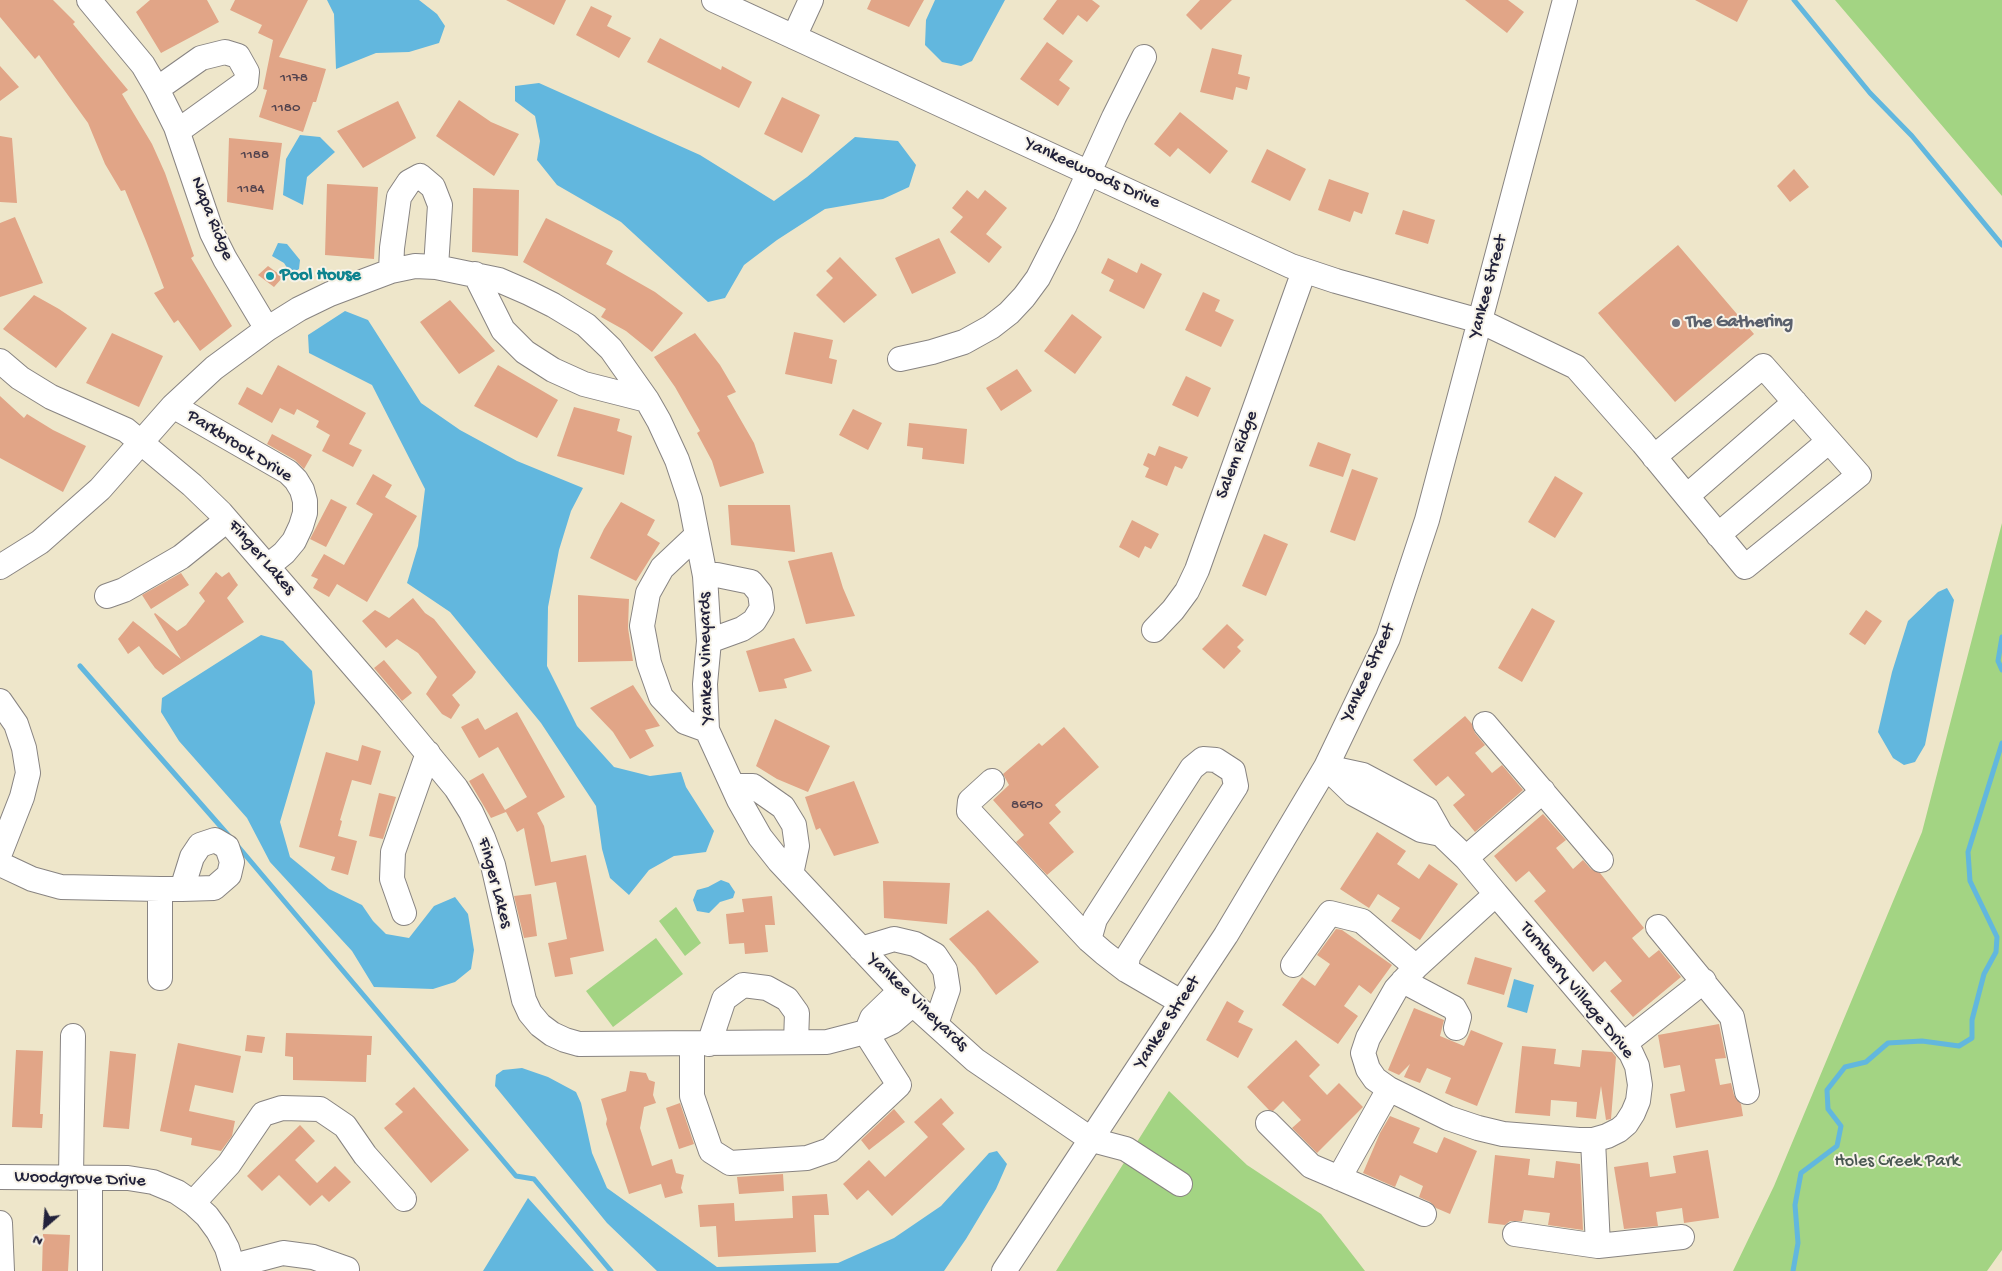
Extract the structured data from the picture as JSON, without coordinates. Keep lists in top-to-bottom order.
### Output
{
  "streets": {
    "street": [
      "Yankeewoods Drive",
      "Napa Ridge",
      "Yankee Street",
      "Parkbrook Drive",
      "Salem Ridge",
      "Finger Lakes",
      "Yankee Vineyards",
      "Turnberry Village Drive",
      "Woodgrove Drive"
    ]
  },
  "crossings": [
    ["Yankeewoods Drive", "Yankee Street"],
    ["Yankeewoods Drive", "Salem Ridge"],
    ["Napa Ridge", "Yankee Vineyards"],
    ["Yankee Street", "Yankee Vineyards"],
    ["Yankee Street", "Turnberry Village Drive"],
    ["Parkbrook Drive", "Finger Lakes"],
    ["Parkbrook Drive", "Yankee Vineyards"],
    ["Finger Lakes", "Yankee Vineyards"]
  ],
  "parks": ["Holes Creek Park"],
  "places": ["Pool House", "The Gathering"],
  "house_numbers": [
    "1178",
    "1180",
    "1188",
    "1184",
    "8690"
  ],
  "north": "bottom left"
}
